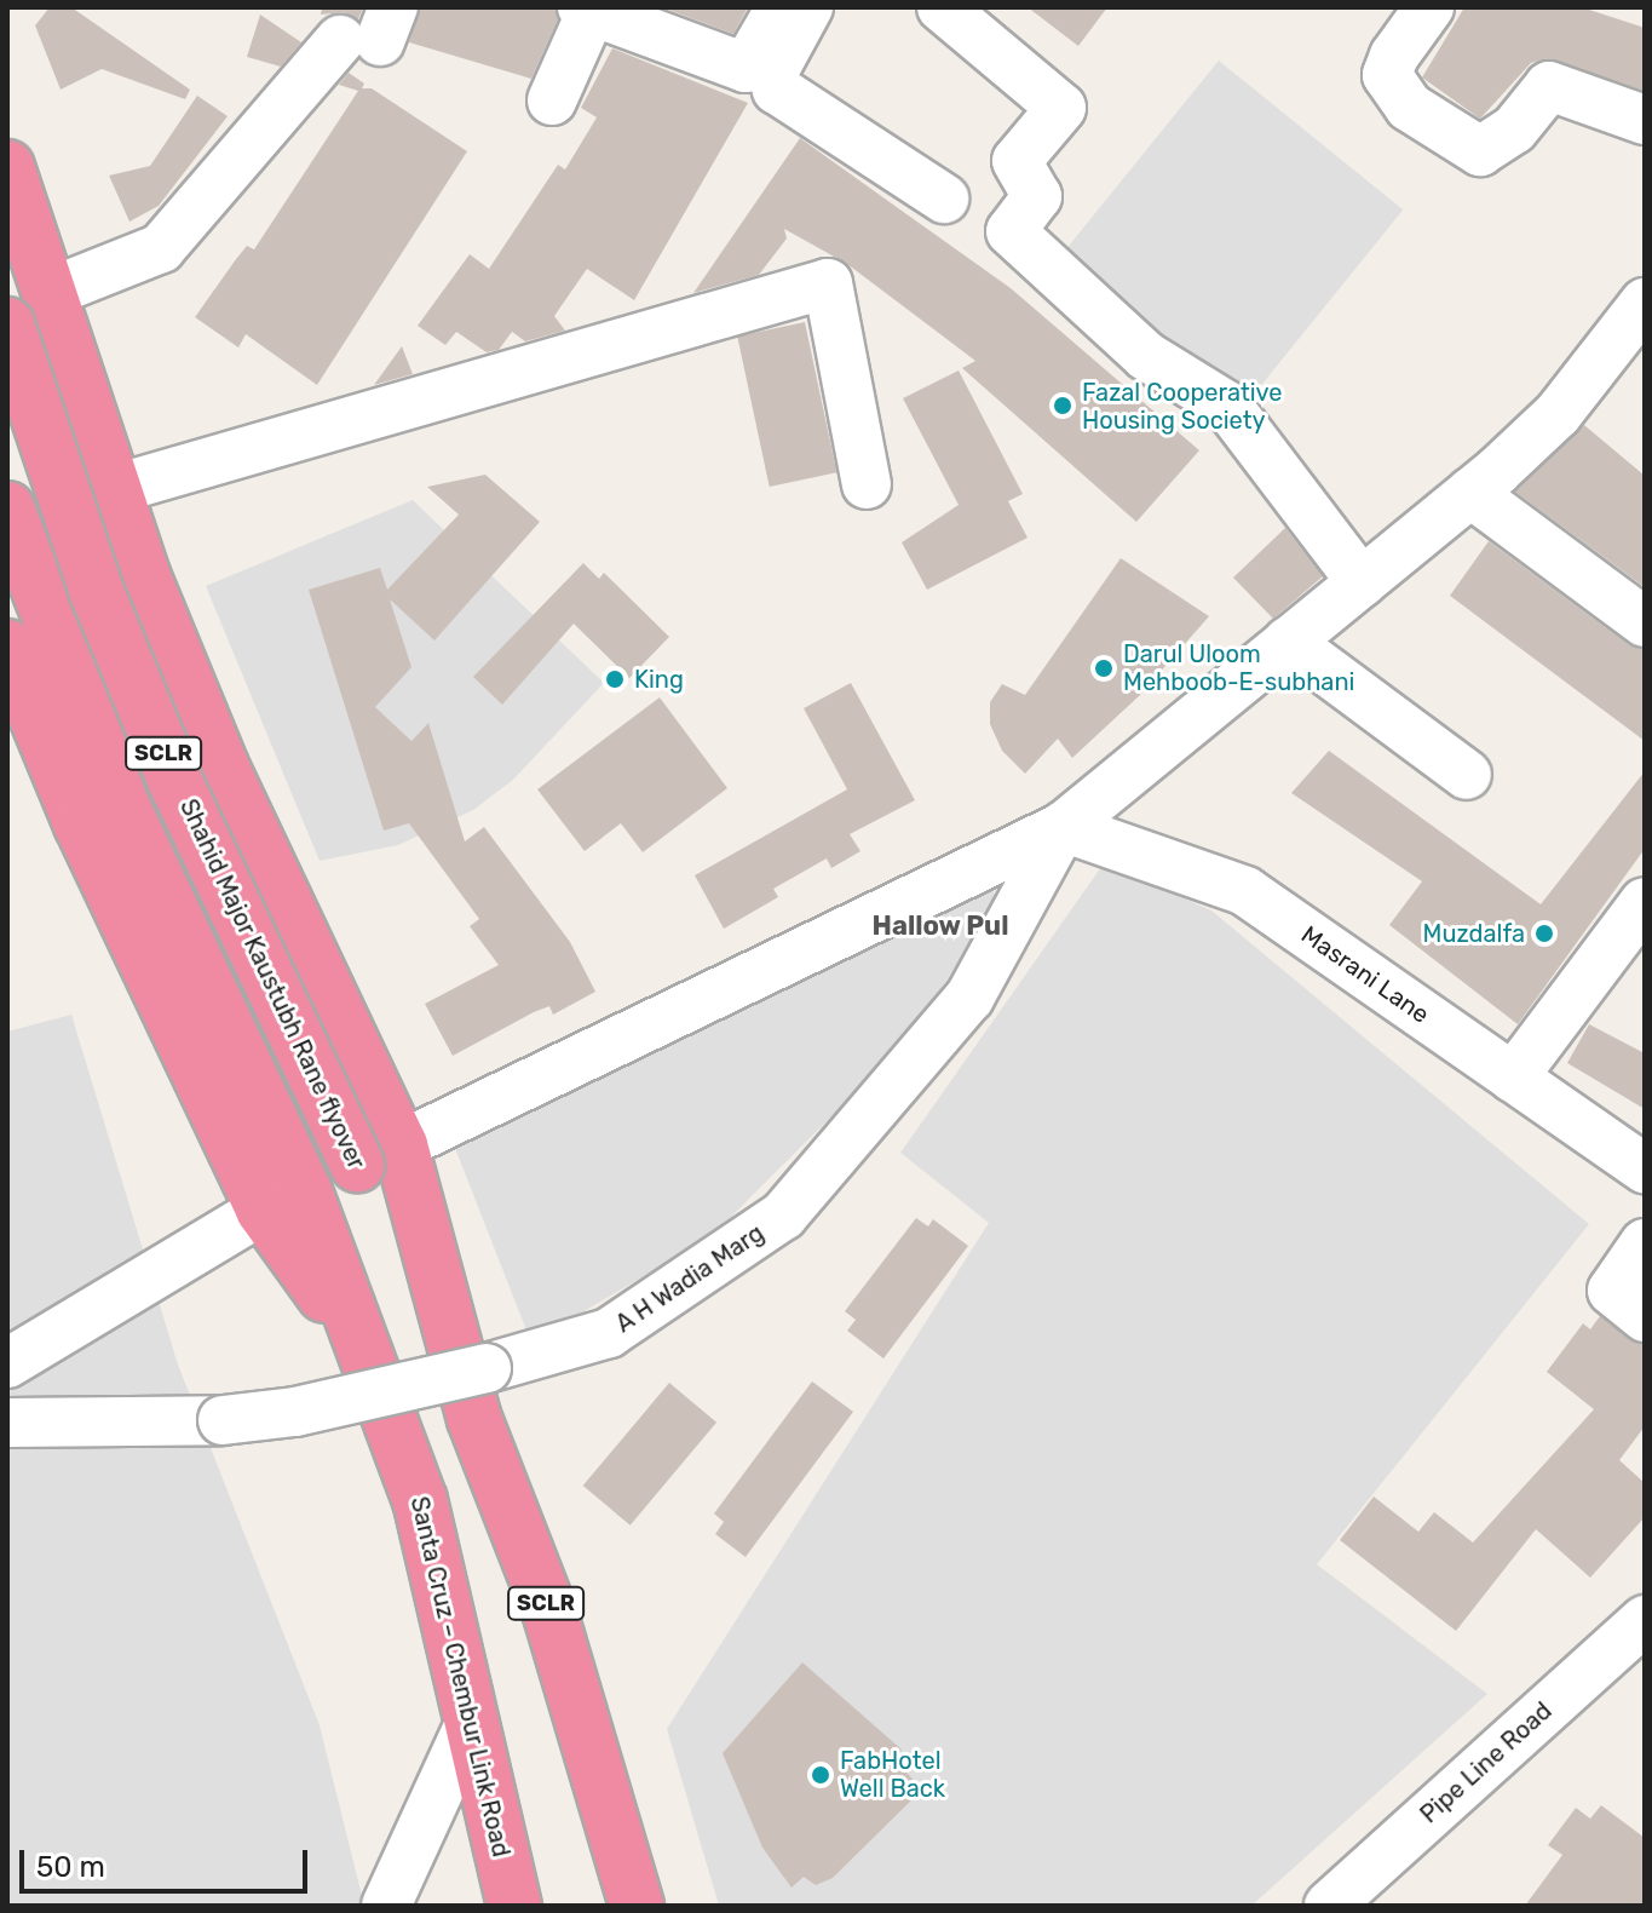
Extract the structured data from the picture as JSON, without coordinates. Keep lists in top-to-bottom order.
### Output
{
  "streets": {
    "highway": ["SCLR", "Shahid Major Kaustubh Rane flyover", "Santa Cruz – Chembur Link Road"],
    "street": ["Masrani Lane", "A H Wadia Marg", "Pipe Line Road"]
  },
  "crossings": [
    ["SCLR", "Santa Cruz – Chembur Link Road"],
    ["Masrani Lane", "A H Wadia Marg"]
  ],
  "districts": ["Hallow Pul"],
  "places": [
    "Fazal Cooperative Housing Society",
    "Darul Uloom Mehboob-E-subhani",
    "King",
    "Muzdalfa",
    "FabHotel Well Back"
  ],
  "scale_bar": "50 m"
}
